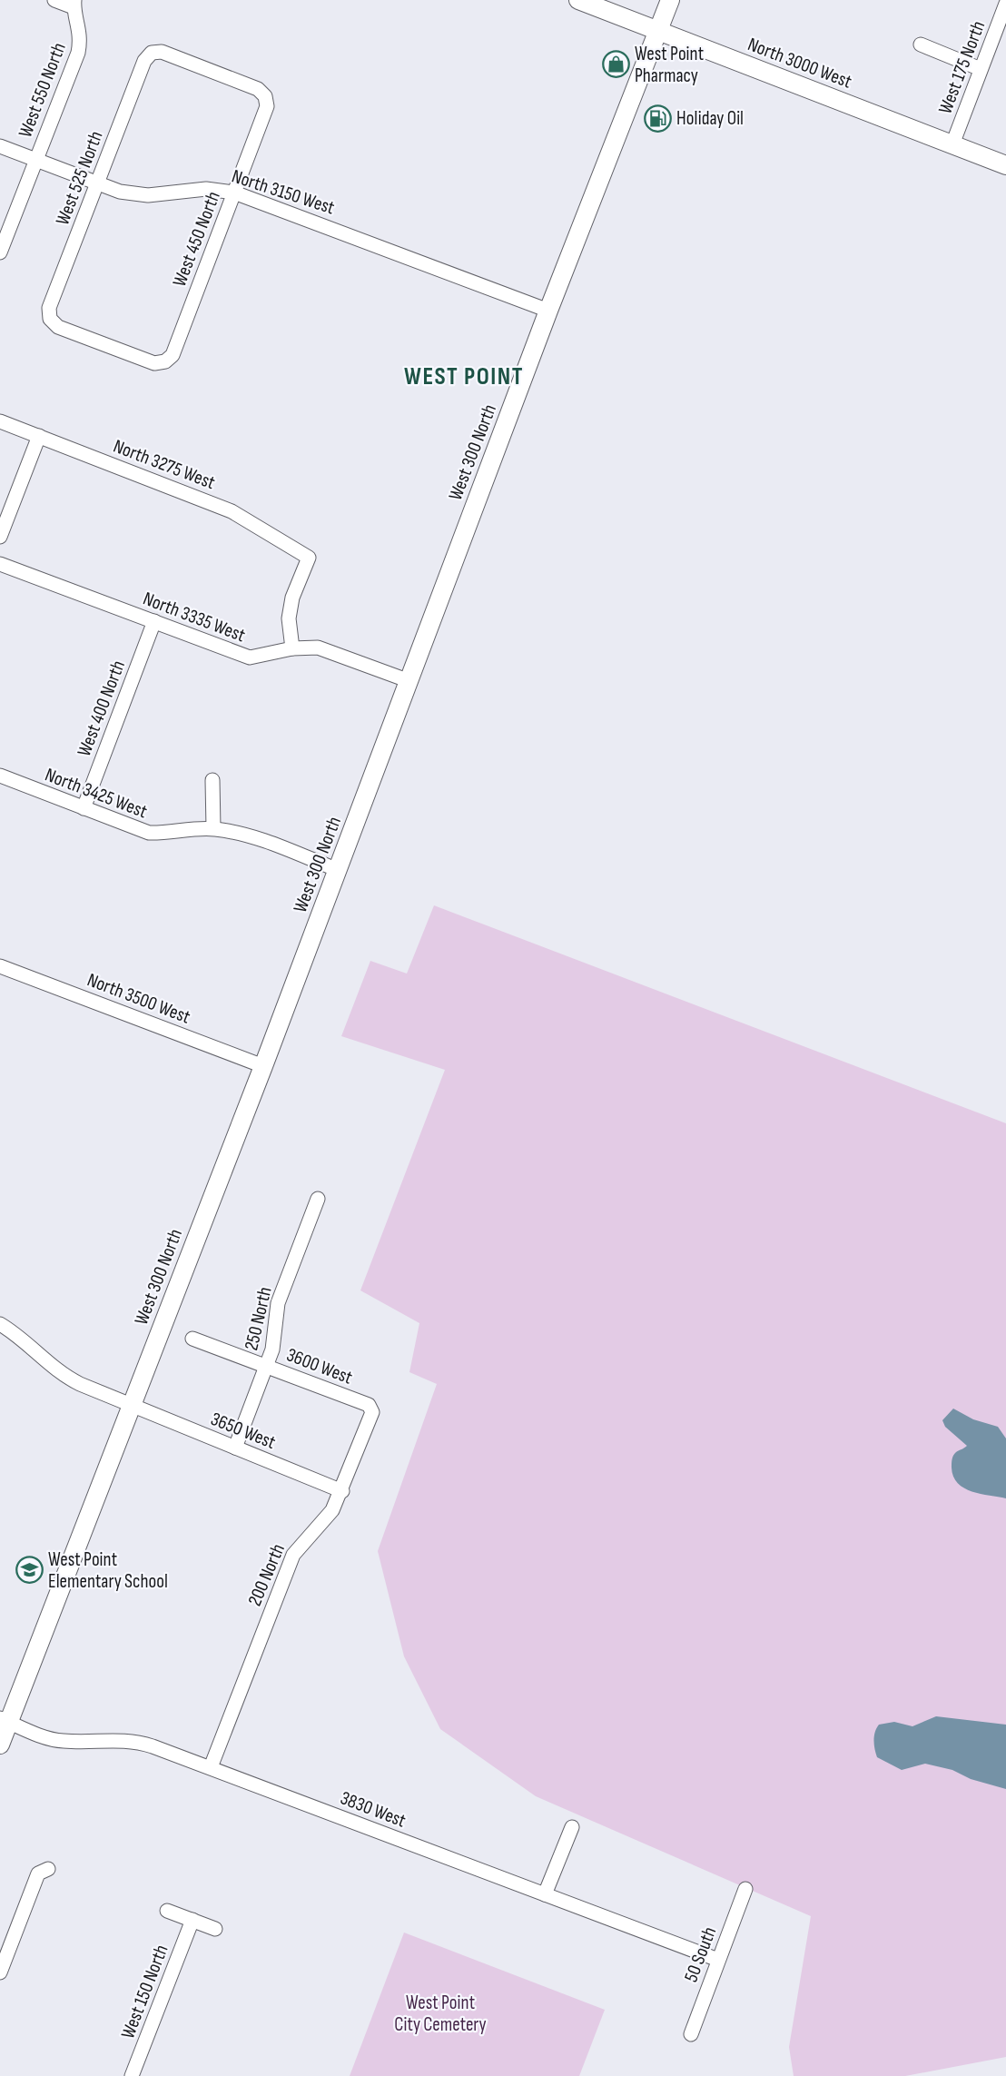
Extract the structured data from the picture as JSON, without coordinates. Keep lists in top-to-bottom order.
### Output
{
  "streets": {
    "main road": ["North 3000 West", "West 300 North"],
    "street": [
      "West 175 North",
      "West 550 North",
      "West 525 North",
      "North 3150 West",
      "West 450 North",
      "North 3275 West",
      "North 3335 West",
      "West 400 North",
      "North 3425 West",
      "North 3500 West",
      "250 North",
      "3600 West",
      "3650 West",
      "200 North",
      "3830 West",
      "50 South",
      "West 150 North"
    ]
  },
  "crossings": [
    ["North 3000 West", "West 175 North"],
    ["North 3000 West", "West 300 North"],
    ["West 550 North", "North 3150 West"],
    ["West 525 North", "North 3150 West"],
    ["West 525 North", "West 450 North"],
    ["North 3150 West", "West 450 North"],
    ["North 3150 West", "West 300 North"],
    ["West 300 North", "North 3335 West"],
    ["West 300 North", "North 3425 West"],
    ["West 300 North", "North 3500 West"],
    ["West 300 North", "3650 West"],
    ["West 300 North", "3830 West"],
    ["North 3275 West", "North 3335 West"],
    ["North 3335 West", "West 400 North"],
    ["West 400 North", "North 3425 West"],
    ["250 North", "3600 West"],
    ["250 North", "3650 West"],
    ["3600 West", "200 North"],
    ["3650 West", "200 North"],
    ["200 North", "3830 West"],
    ["3830 West", "50 South"]
  ],
  "districts": ["WEST POINT"],
  "parks": ["West Point City Cemetery"],
  "places": {
    "shop": ["West Point Pharmacy"],
    "fuel station": ["Holiday Oil"],
    "school or university": ["West Point Elementary School"]
  }
}
